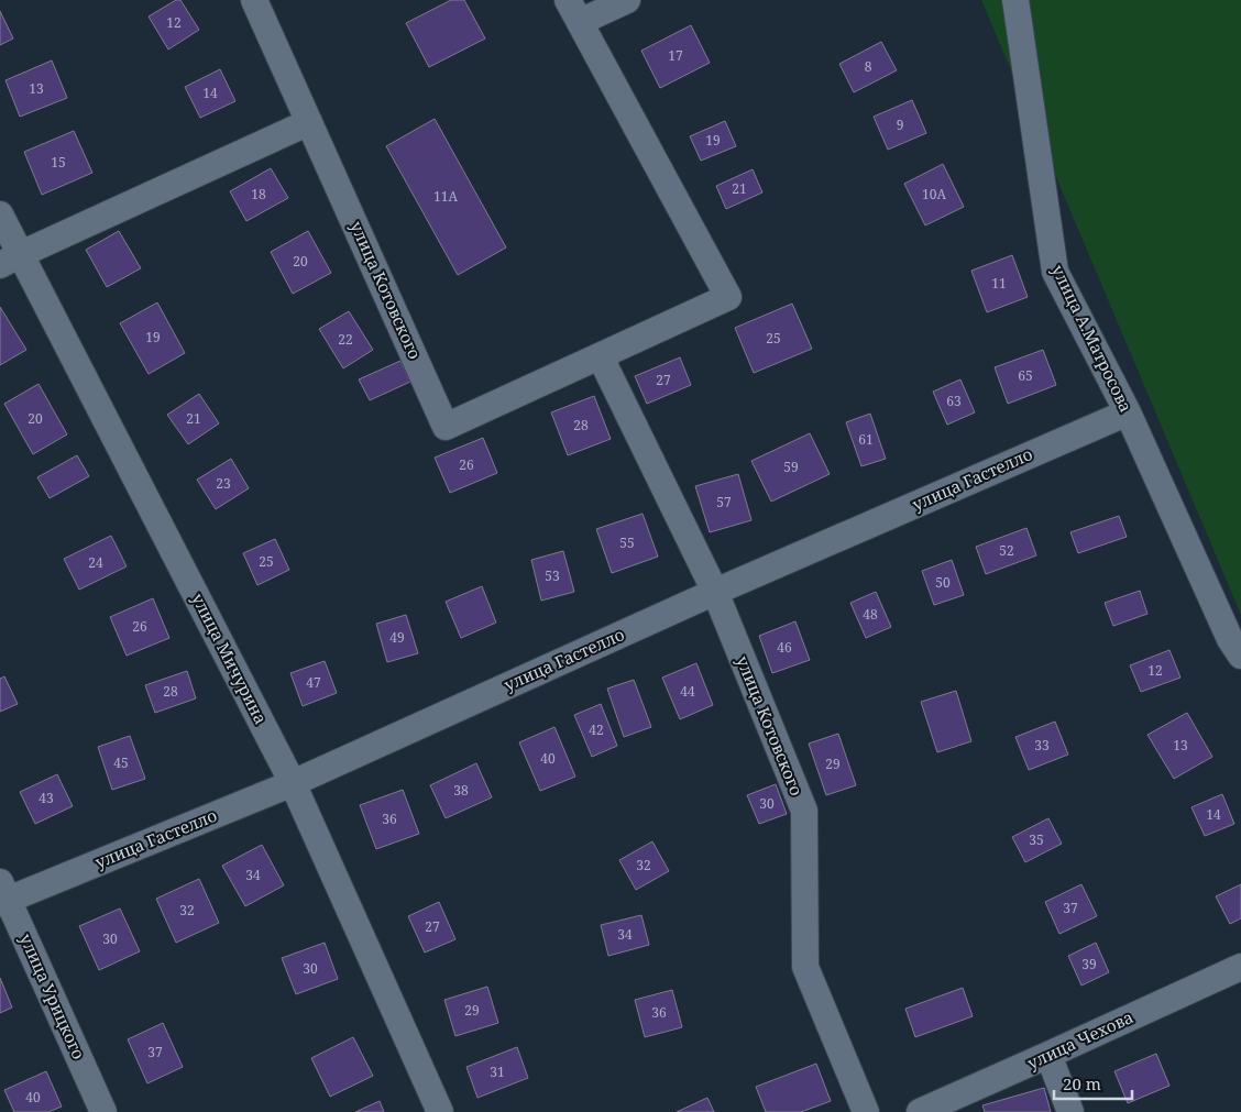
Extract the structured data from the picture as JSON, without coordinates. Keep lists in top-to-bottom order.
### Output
{
  "streets": {
    "street": [
      "улица Котовского",
      "улица А.Матросова",
      "улица Гастелло",
      "улица Мичурина",
      "улица Урицкого",
      "улица Чехова"
    ]
  },
  "crossings": [
    ["улица Котовского", "улица Гастелло"],
    ["улица А.Матросова", "улица Гастелло"],
    ["улица Гастелло", "улица Мичурина"],
    ["улица Гастелло", "улица Урицкого"]
  ],
  "house_numbers": [
    "12",
    "17",
    "8",
    "13",
    "14",
    "9",
    "19",
    "15",
    "21",
    "18",
    "10А",
    "11А",
    "20",
    "11",
    "19",
    "25",
    "22",
    "65",
    "27",
    "63",
    "20",
    "21",
    "28",
    "61",
    "26",
    "59",
    "23",
    "57",
    "55",
    "52",
    "25",
    "24",
    "53",
    "50",
    "48",
    "26",
    "49",
    "46",
    "12",
    "47",
    "28",
    "44",
    "42",
    "33",
    "13",
    "40",
    "45",
    "29",
    "38",
    "43",
    "30",
    "14",
    "36",
    "35",
    "32",
    "34",
    "37",
    "32",
    "27",
    "34",
    "30",
    "39",
    "30",
    "29",
    "36",
    "37",
    "31",
    "40"
  ],
  "scale_bar": "20 m"
}
